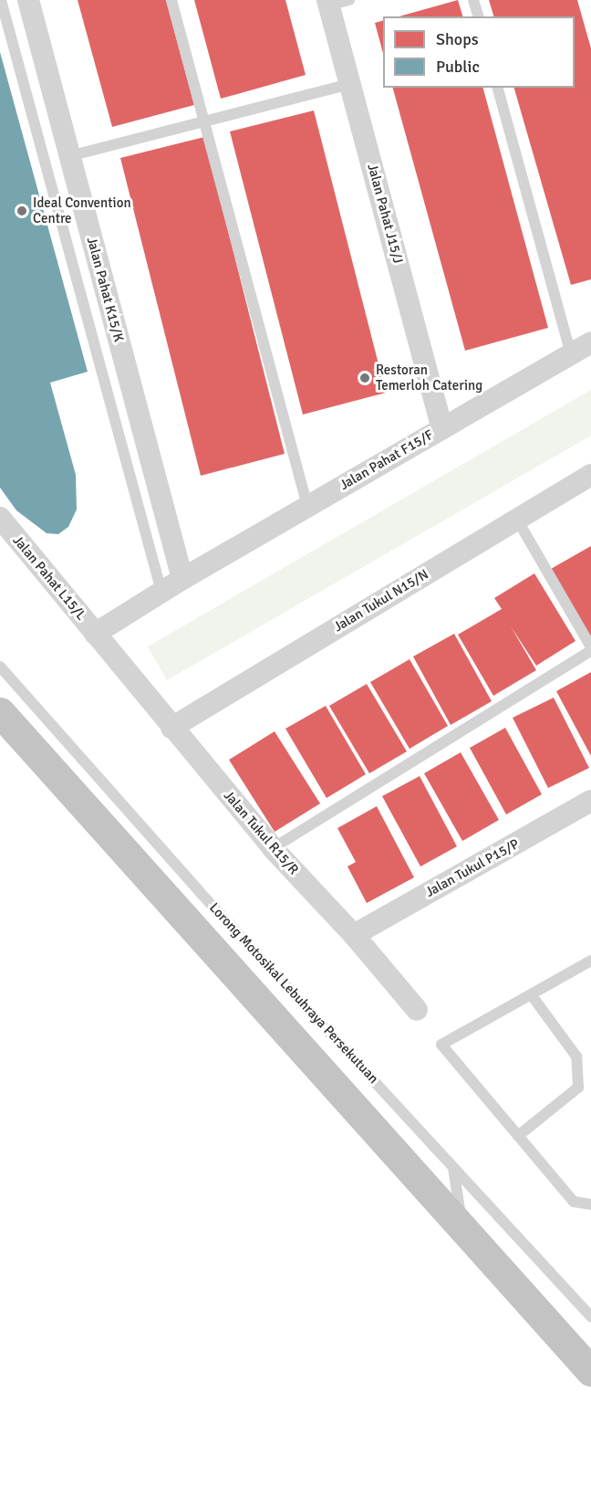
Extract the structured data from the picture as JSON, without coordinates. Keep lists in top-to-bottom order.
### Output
{
  "streets": {
    "street": [
      "Jalan Pahat J15/J",
      "Jalan Pahat K15/K",
      "Jalan Pahat F15/F",
      "Jalan Pahat L15/L",
      "Jalan Tukul N15/N",
      "Jalan Tukul R15/R",
      "Jalan Tukul P15/P"
    ],
    "lane": ["Lorong Motosikal Lebuhraya Persekutuan"]
  },
  "crossings": [
    ["Jalan Pahat J15/J", "Jalan Pahat F15/F"],
    ["Jalan Pahat K15/K", "Jalan Pahat F15/F"],
    ["Jalan Pahat K15/K", "Jalan Pahat L15/L"],
    ["Jalan Pahat F15/F", "Jalan Pahat L15/L"],
    ["Jalan Pahat L15/L", "Jalan Tukul R15/R"],
    ["Jalan Tukul N15/N", "Jalan Tukul R15/R"],
    ["Jalan Tukul R15/R", "Jalan Tukul P15/P"]
  ],
  "places": ["Ideal Convention Centre", "Restoran Temerloh Catering"],
  "legend": ["Shops", "Public"]
}
